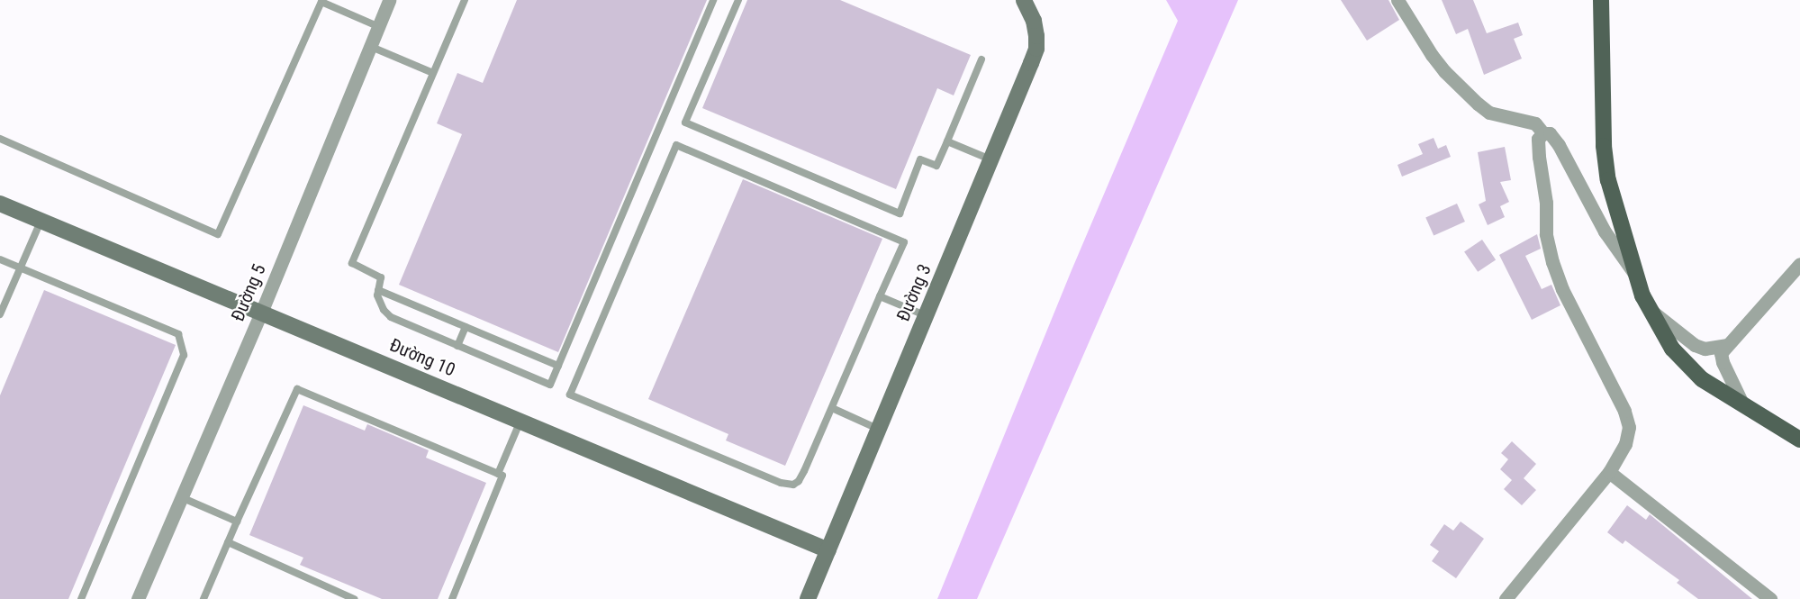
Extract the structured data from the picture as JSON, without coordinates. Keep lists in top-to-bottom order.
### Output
{
  "streets": {
    "street": ["Đường 5", "Đường 3", "Đường 10"]
  },
  "crossings": [
    ["Đường 5", "Đường 10"],
    ["Đường 3", "Đường 10"]
  ]
}
